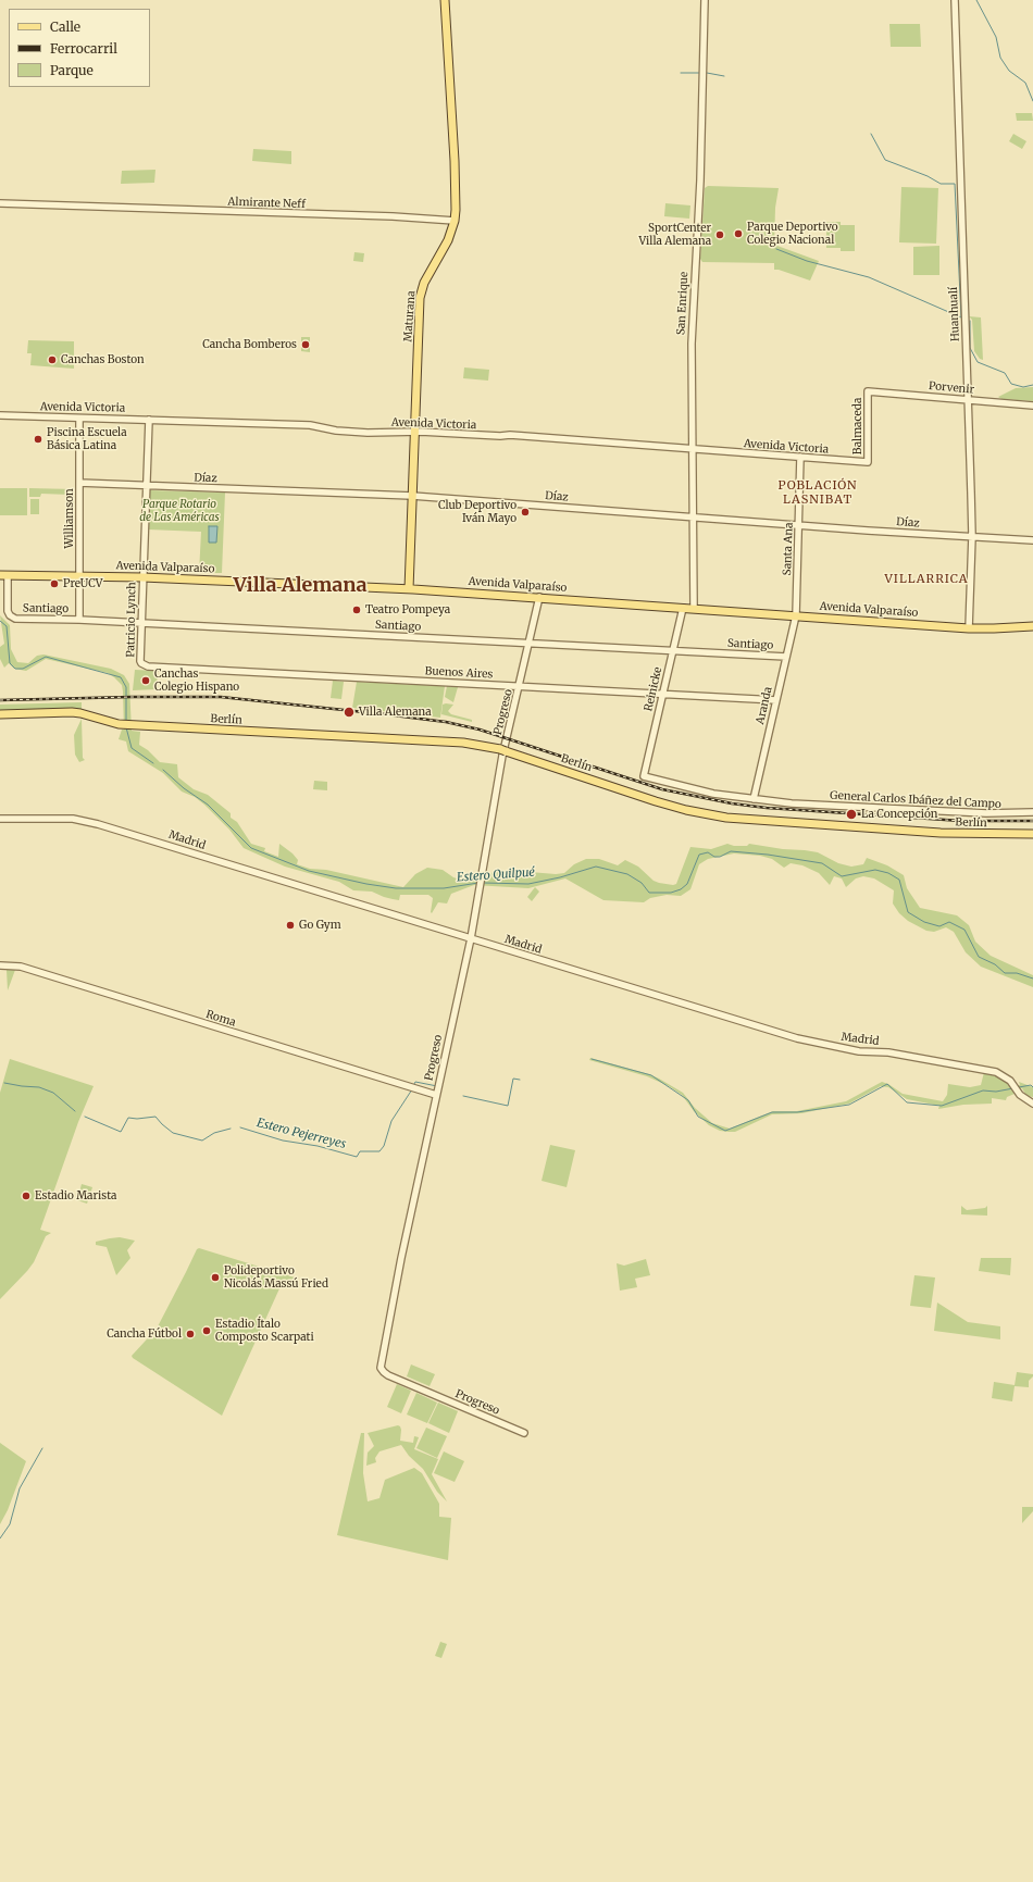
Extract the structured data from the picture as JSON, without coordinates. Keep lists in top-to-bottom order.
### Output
{
  "streets": {
    "main road": ["Maturana", "Avenida Valparaíso", "Berlín"],
    "street": [
      "Almirante Neff",
      "San Enrique",
      "Huanhualí",
      "Porvenir",
      "Avenida Victoria",
      "Balmaceda",
      "Díaz",
      "Williamson",
      "Santa Ana",
      "Santiago",
      "Patricio Lynch",
      "Buenos Aires",
      "Reinicke",
      "Aranda",
      "Progreso",
      "General Carlos Ibáñez del Campo",
      "Madrid",
      "Roma"
    ]
  },
  "crossings": [
    ["Almirante Neff", "Maturana"],
    ["San Enrique", "Avenida Victoria"],
    ["San Enrique", "Díaz"],
    ["San Enrique", "Avenida Valparaíso"],
    ["Huanhualí", "Porvenir"],
    ["Huanhualí", "Díaz"],
    ["Huanhualí", "Avenida Valparaíso"],
    ["Maturana", "Avenida Victoria"],
    ["Maturana", "Díaz"],
    ["Maturana", "Avenida Valparaíso"],
    ["Porvenir", "Balmaceda"],
    ["Avenida Victoria", "Balmaceda"],
    ["Avenida Victoria", "Williamson"],
    ["Avenida Victoria", "Santa Ana"],
    ["Avenida Victoria", "Patricio Lynch"],
    ["Díaz", "Williamson"],
    ["Díaz", "Santa Ana"],
    ["Díaz", "Patricio Lynch"],
    ["Williamson", "Avenida Valparaíso"],
    ["Williamson", "Santiago"],
    ["Santa Ana", "Avenida Valparaíso"],
    ["Santa Ana", "Aranda"],
    ["Avenida Valparaíso", "Santiago"],
    ["Avenida Valparaíso", "Patricio Lynch"],
    ["Avenida Valparaíso", "Reinicke"],
    ["Avenida Valparaíso", "Aranda"],
    ["Avenida Valparaíso", "Progreso"],
    ["Santiago", "Patricio Lynch"],
    ["Santiago", "Reinicke"],
    ["Santiago", "Aranda"],
    ["Santiago", "Progreso"],
    ["Patricio Lynch", "Buenos Aires"],
    ["Buenos Aires", "Reinicke"],
    ["Buenos Aires", "Aranda"],
    ["Buenos Aires", "Progreso"],
    ["Reinicke", "General Carlos Ibáñez del Campo"],
    ["Aranda", "General Carlos Ibáñez del Campo"],
    ["Progreso", "Madrid"],
    ["Progreso", "Roma"]
  ],
  "districts": ["POBLACIÓN LASNIBAT", "VILLARRICA", "Villa Alemana"],
  "water": ["Estero Quilpué", "Estero Pejerreyes"],
  "parks": ["Parque Rotario de Las Américas"],
  "places": [
    "Parque Deportivo Colegio Nacional",
    "SportCenter Villa Alemana",
    "Cancha Bomberos",
    "Canchas Boston",
    "Piscina Escuela Básica Latina",
    "Club Deportivo Iván Mayo",
    "PreUCV",
    "Teatro Pompeya",
    "Canchas Colegio Hispano",
    "Villa Alemana",
    "La Concepción",
    "Go Gym",
    "Estadio Marista",
    "Polideportivo Nicolás Massú Fried",
    "Estadio Ítalo Composto Scarpati",
    "Cancha Fútbol"
  ],
  "legend": ["Calle", "Ferrocarril", "Parque"]
}
